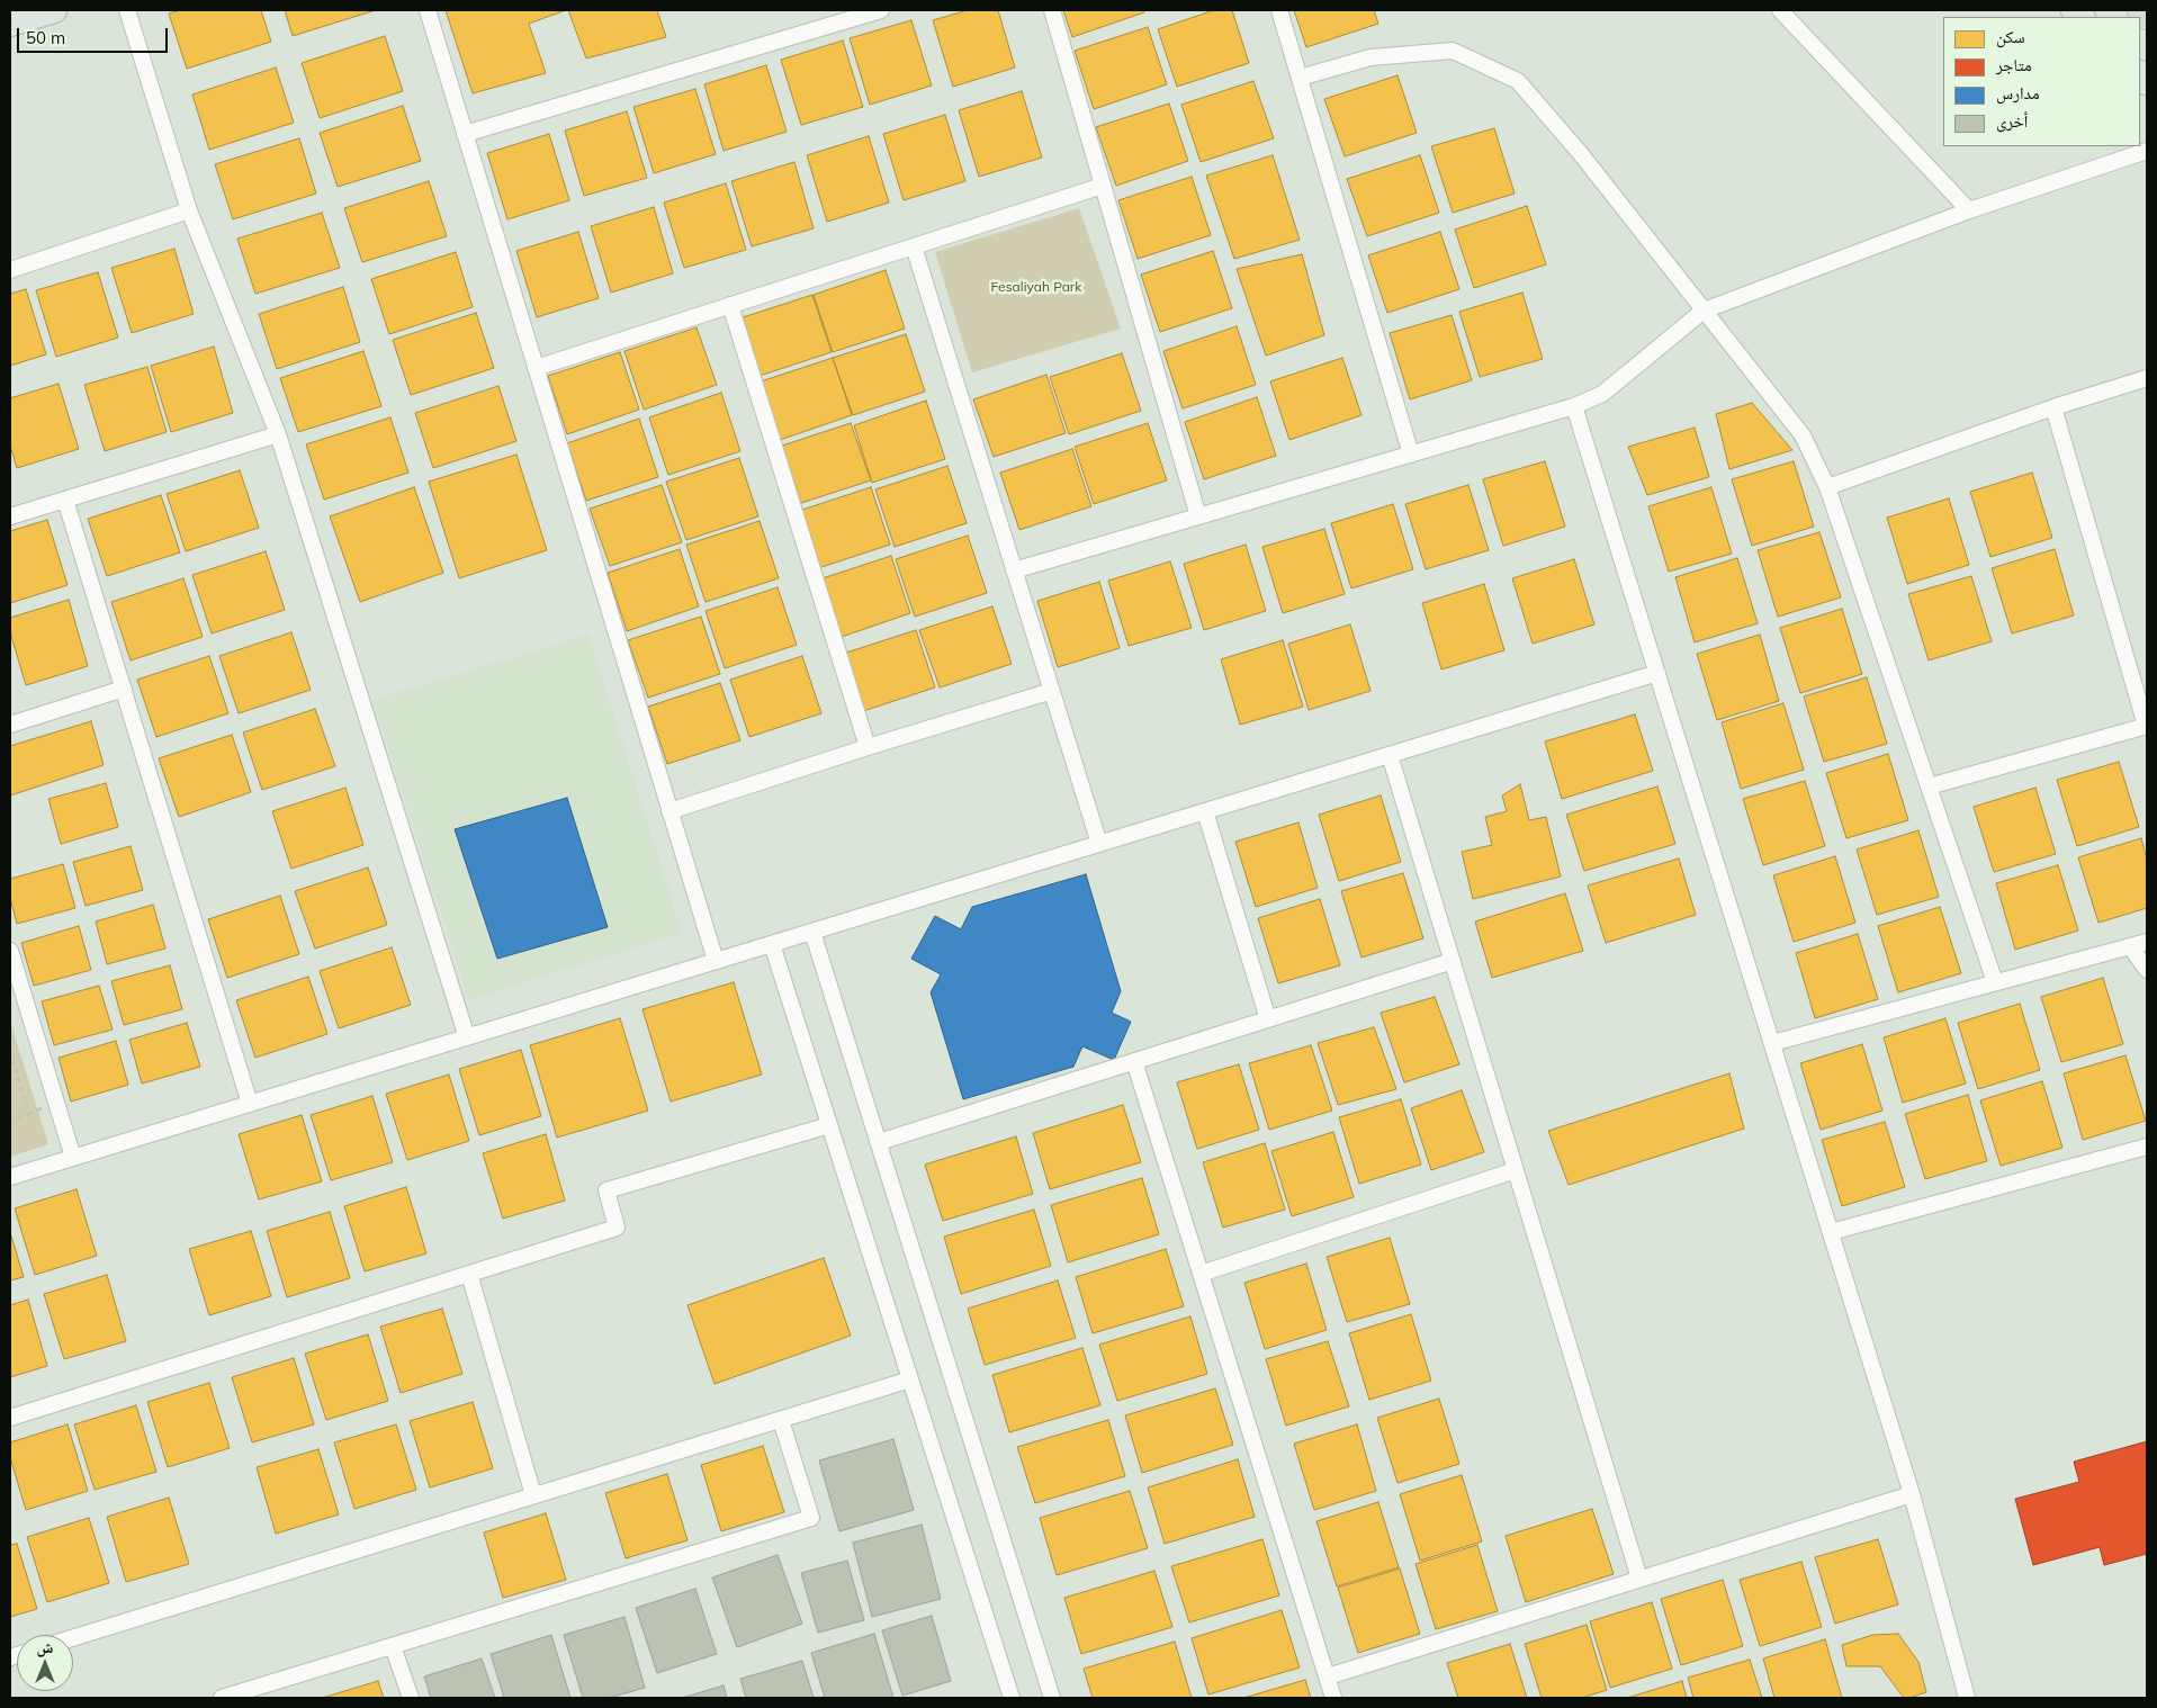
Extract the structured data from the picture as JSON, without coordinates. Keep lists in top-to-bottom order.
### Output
{
  "parks": ["Fesaliyah Park"],
  "legend": [
    "سكن",
    "متاجر",
    "مدارس",
    "أخرى"
  ],
  "scale_bar": "50 m",
  "north": "top"
}
